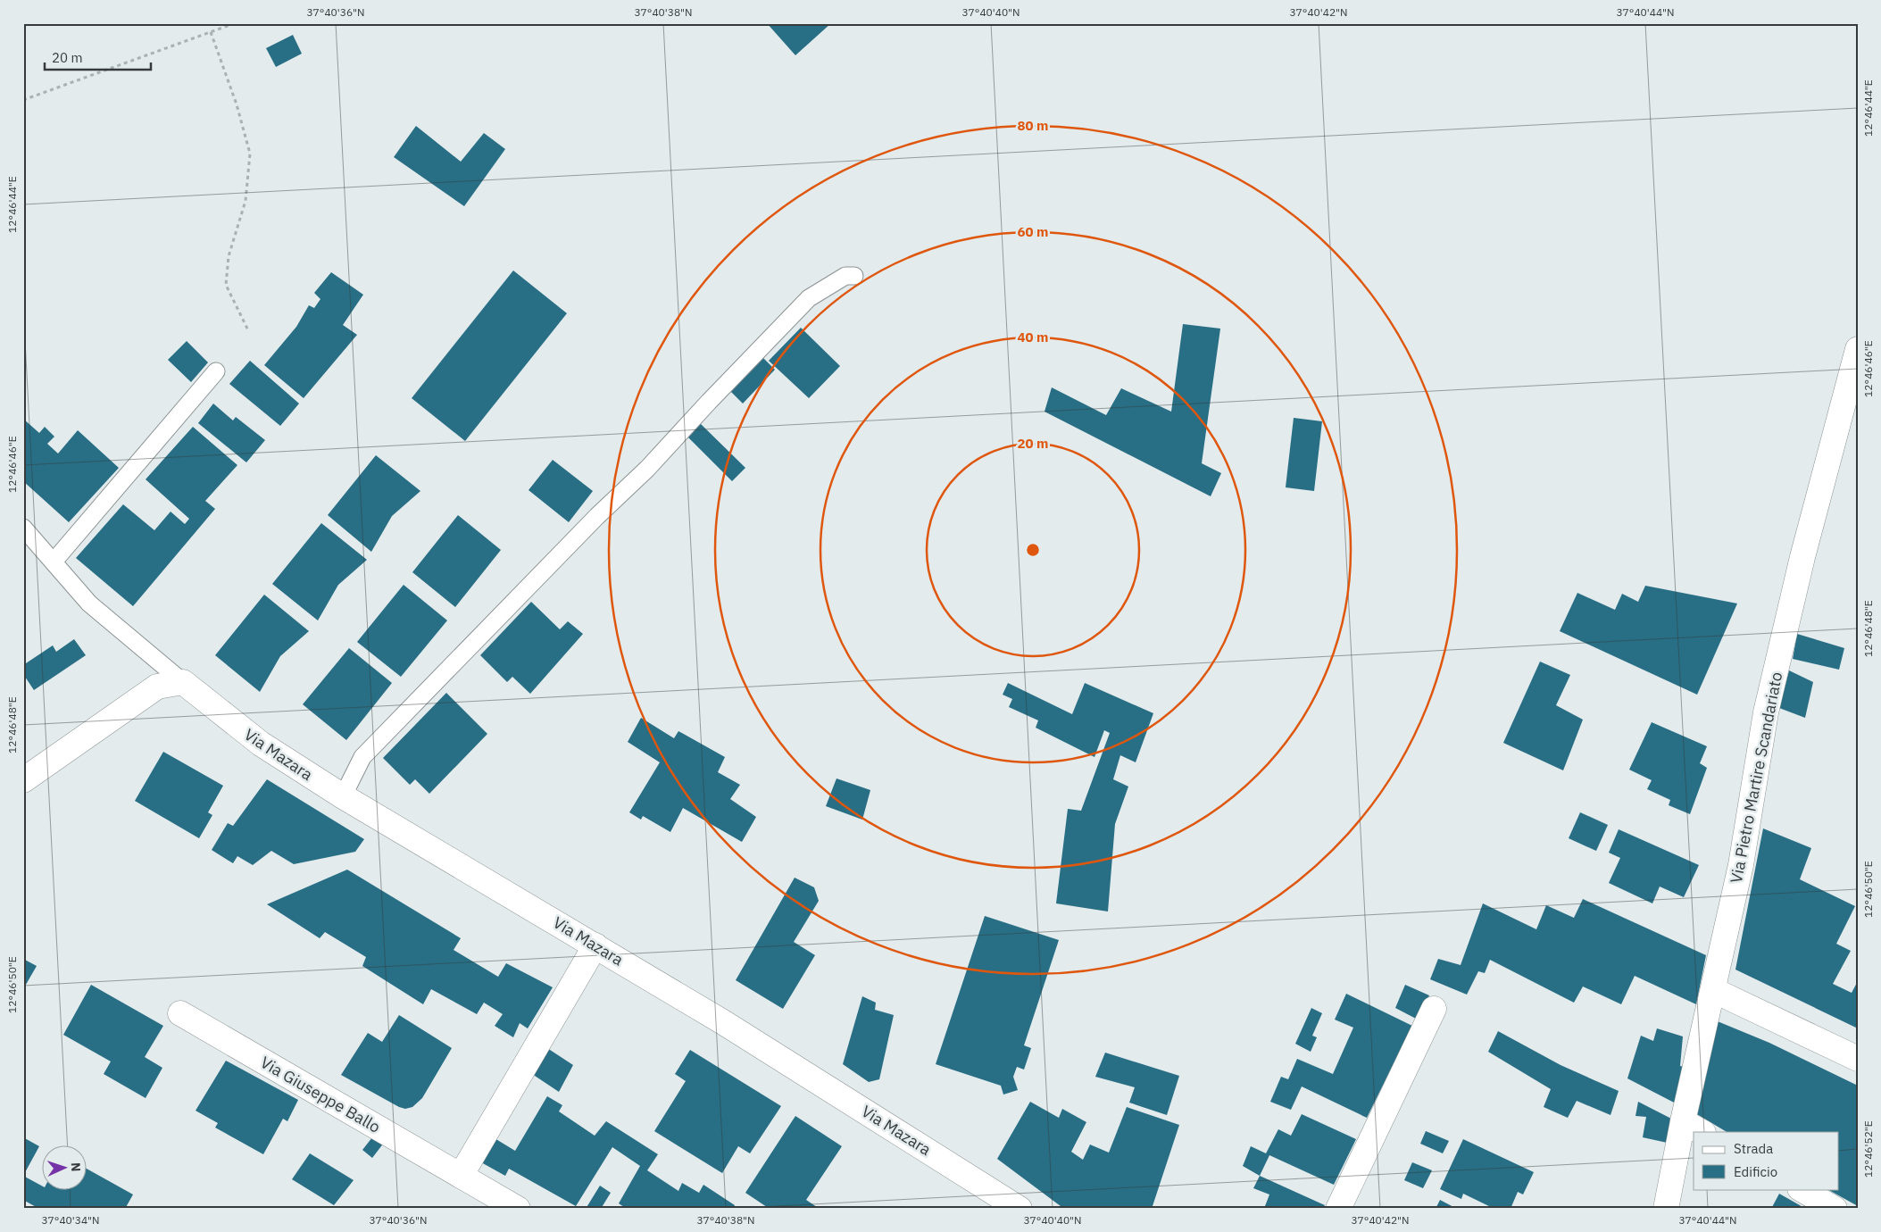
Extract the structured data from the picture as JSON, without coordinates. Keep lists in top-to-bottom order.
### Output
{
  "streets": {
    "street": ["Via Mazara", "Via Pietro Martire Scandariato", "Via Giuseppe Ballo"]
  },
  "legend": ["Strada", "Edificio"],
  "scale_bar": "20 m",
  "north": "right",
  "coordinates": [
    "37°40'36\"N",
    "37°40'38\"N",
    "37°40'40\"N",
    "37°40'42\"N",
    "37°40'44\"N",
    "12°46'44\"E",
    "12°46'46\"E",
    "12°46'48\"E",
    "12°46'50\"E",
    "12°46'52\"E",
    "37°40'34\"N"
  ],
  "rings": [
    "80 m",
    "60 m",
    "40 m",
    "20 m"
  ]
}
